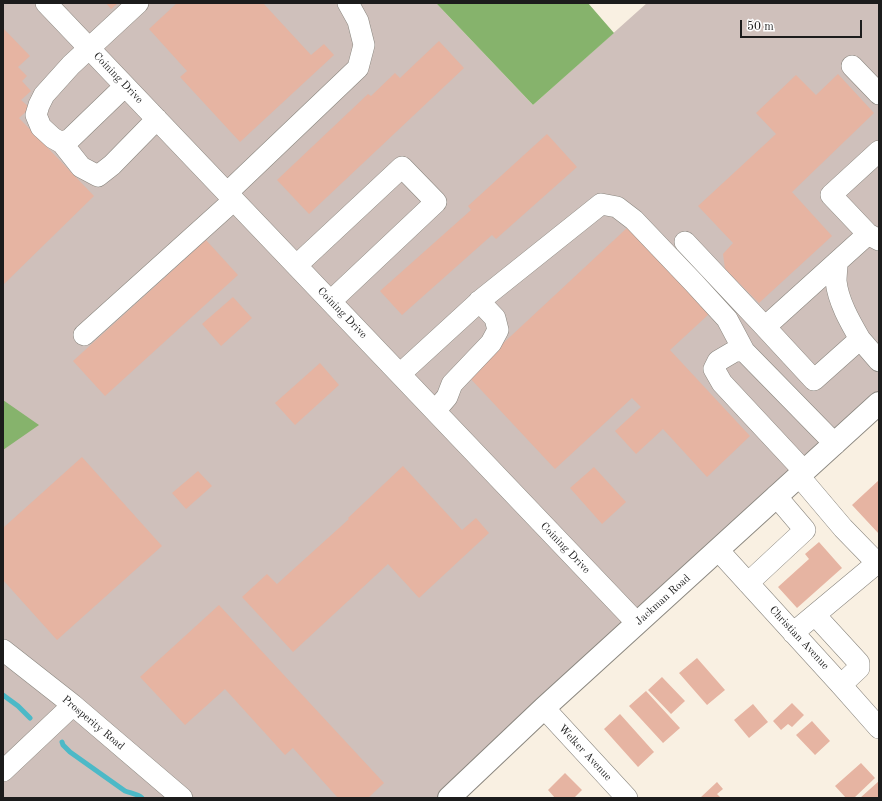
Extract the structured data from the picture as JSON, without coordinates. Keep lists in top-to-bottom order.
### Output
{
  "streets": {
    "main road": ["Jackman Road"],
    "street": [
      "Coining Drive",
      "Christian Avenue",
      "Prosperity Road",
      "Welker Avenue"
    ]
  },
  "crossings": [
    ["Coining Drive", "Jackman Road"],
    ["Jackman Road", "Christian Avenue"],
    ["Jackman Road", "Welker Avenue"]
  ],
  "scale_bar": "50 m"
}
